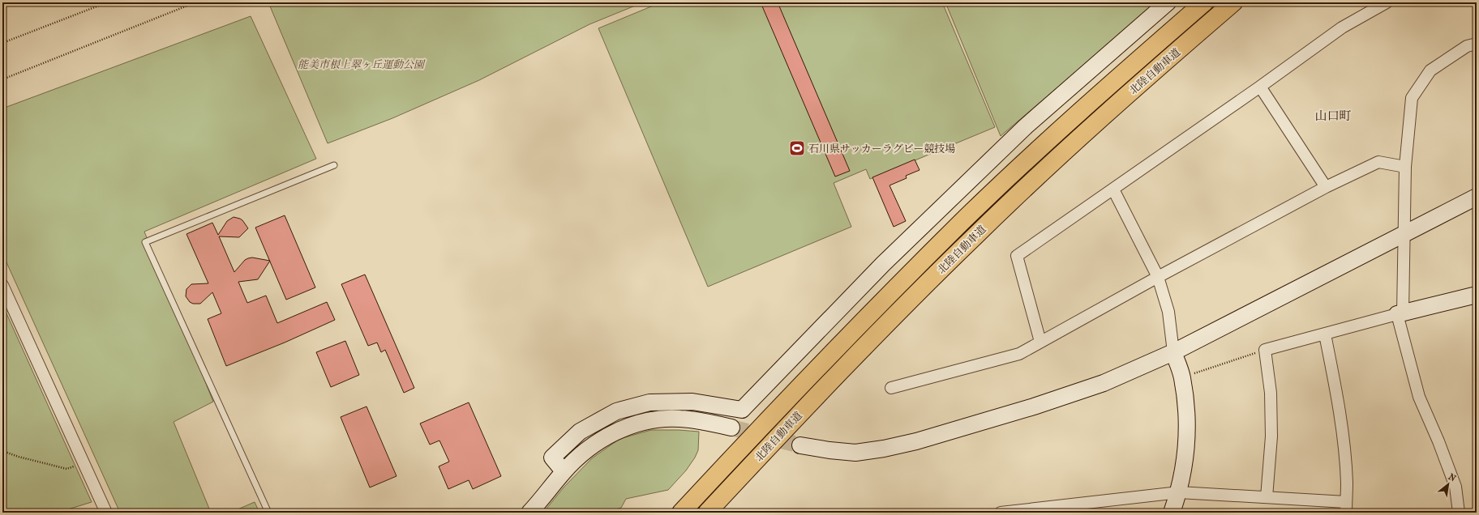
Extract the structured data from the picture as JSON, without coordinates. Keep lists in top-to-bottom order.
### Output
{
  "streets": {
    "highway": ["北陸自動車道"]
  },
  "districts": ["山口町"],
  "parks": ["能美市根上翠ヶ丘運動公園"],
  "places": {
    "sports": ["石川県サッカーラグビー競技場"]
  },
  "north": "top right"
}
